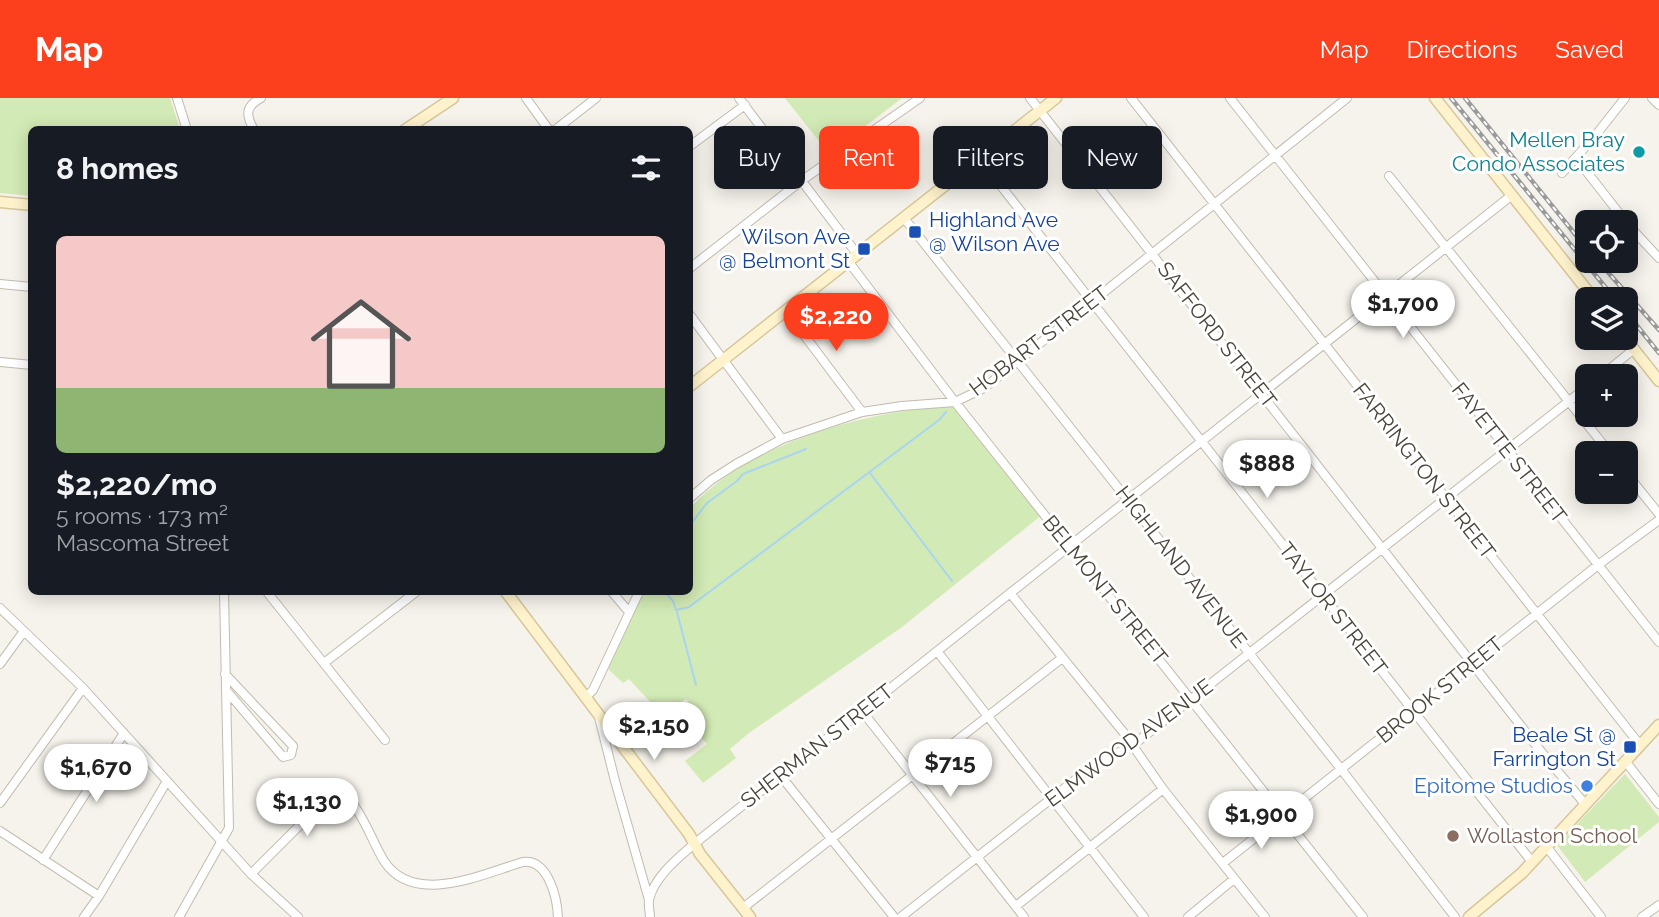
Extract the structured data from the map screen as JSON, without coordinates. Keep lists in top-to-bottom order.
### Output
{
  "streets": {
    "street": [
      "SAFFORD STREET",
      "HOBART STREET",
      "FAYETTE STREET",
      "FARRINGTON STREET",
      "HIGHLAND AVENUE",
      "BELMONT STREET",
      "TAYLOR STREET",
      "BROOK STREET",
      "ELMWOOD AVENUE",
      "SHERMAN STREET"
    ]
  },
  "crossings": [
    ["SAFFORD STREET", "HOBART STREET"],
    ["SAFFORD STREET", "BROOK STREET"],
    ["SAFFORD STREET", "ELMWOOD AVENUE"],
    ["SAFFORD STREET", "SHERMAN STREET"],
    ["HOBART STREET", "FAYETTE STREET"],
    ["HOBART STREET", "FARRINGTON STREET"],
    ["HOBART STREET", "HIGHLAND AVENUE"],
    ["HOBART STREET", "BELMONT STREET"],
    ["HOBART STREET", "TAYLOR STREET"],
    ["FAYETTE STREET", "BROOK STREET"],
    ["FAYETTE STREET", "ELMWOOD AVENUE"],
    ["FAYETTE STREET", "SHERMAN STREET"],
    ["FARRINGTON STREET", "BROOK STREET"],
    ["FARRINGTON STREET", "ELMWOOD AVENUE"],
    ["FARRINGTON STREET", "SHERMAN STREET"],
    ["HIGHLAND AVENUE", "BROOK STREET"],
    ["HIGHLAND AVENUE", "ELMWOOD AVENUE"],
    ["HIGHLAND AVENUE", "SHERMAN STREET"],
    ["BELMONT STREET", "BROOK STREET"],
    ["BELMONT STREET", "ELMWOOD AVENUE"],
    ["BELMONT STREET", "SHERMAN STREET"],
    ["TAYLOR STREET", "BROOK STREET"],
    ["TAYLOR STREET", "ELMWOOD AVENUE"],
    ["TAYLOR STREET", "SHERMAN STREET"]
  ],
  "places": {
    "other": ["Mellen Bray Condo Associates", "Epitome Studios", "Wollaston School"],
    "transit": ["Highland Ave @ Wilson Ave", "Wilson Ave @ Belmont St", "Beale St @ Farrington St"]
  },
  "page": {
    "header": "Map",
    "nav": ["Map", "Directions", "Saved"],
    "chip": [
      "Buy",
      "Rent",
      "Filters",
      "New"
    ],
    "heading": "8 homes",
    "map_buttons": ["+", "−"],
    "list": [
      {
        "name": "$2,220/mo",
        "note": "5 rooms · 173 m² · Mascoma Street"
      }
    ],
    "price": [
      "$1,700",
      "$2,220",
      "$888",
      "$2,150",
      "$715",
      "$1,670",
      "$1,130",
      "$1,900"
    ]
  }
}
